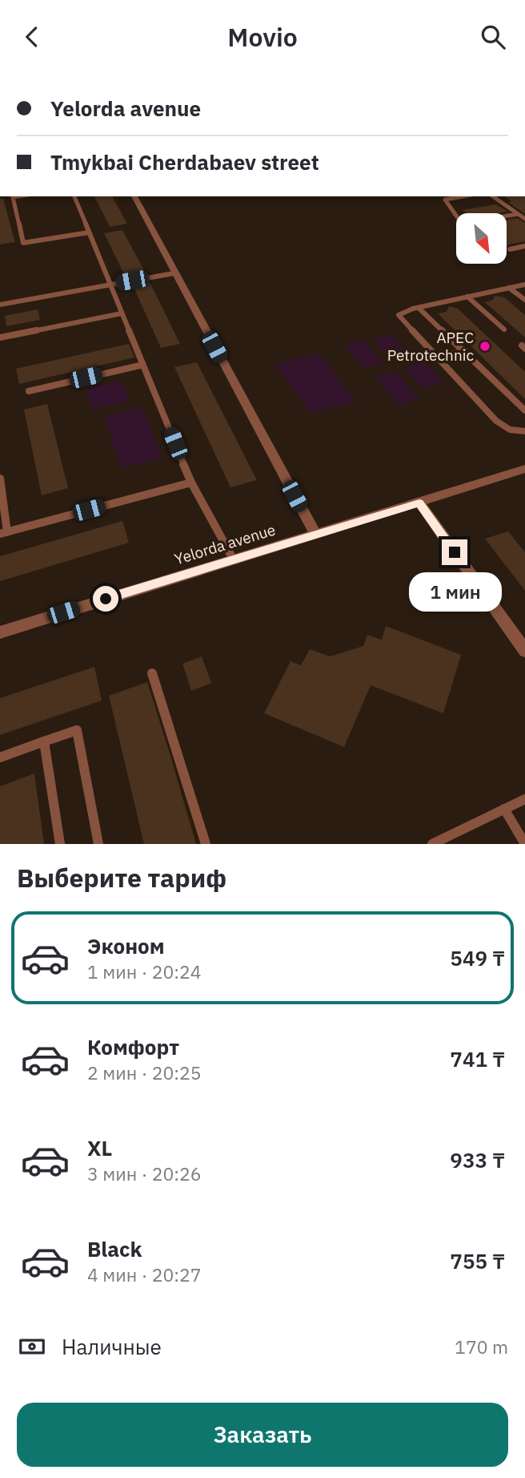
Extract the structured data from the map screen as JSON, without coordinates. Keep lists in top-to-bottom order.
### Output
{
  "streets": {
    "street": ["Yelorda avenue"]
  },
  "places": ["APEC Petrotechnic"],
  "north": "bottom right",
  "page": {
    "header": "Movio",
    "banner": ["Yelorda avenue", "Tmykbai Cherdabaev street"],
    "bubble": "1 мин",
    "heading": "Выберите тариф",
    "list": [
      {
        "name": "Эконом",
        "note": "1 мин · 20:24",
        "value": "549 ₸"
      },
      {
        "name": "Комфорт",
        "note": "2 мин · 20:25",
        "value": "741 ₸"
      },
      {
        "name": "XL",
        "note": "3 мин · 20:26",
        "value": "933 ₸"
      },
      {
        "name": "Black",
        "note": "4 мин · 20:27",
        "value": "755 ₸"
      }
    ],
    "pay": ["Наличные", "170 m"],
    "buttons": "Заказать"
  }
}
